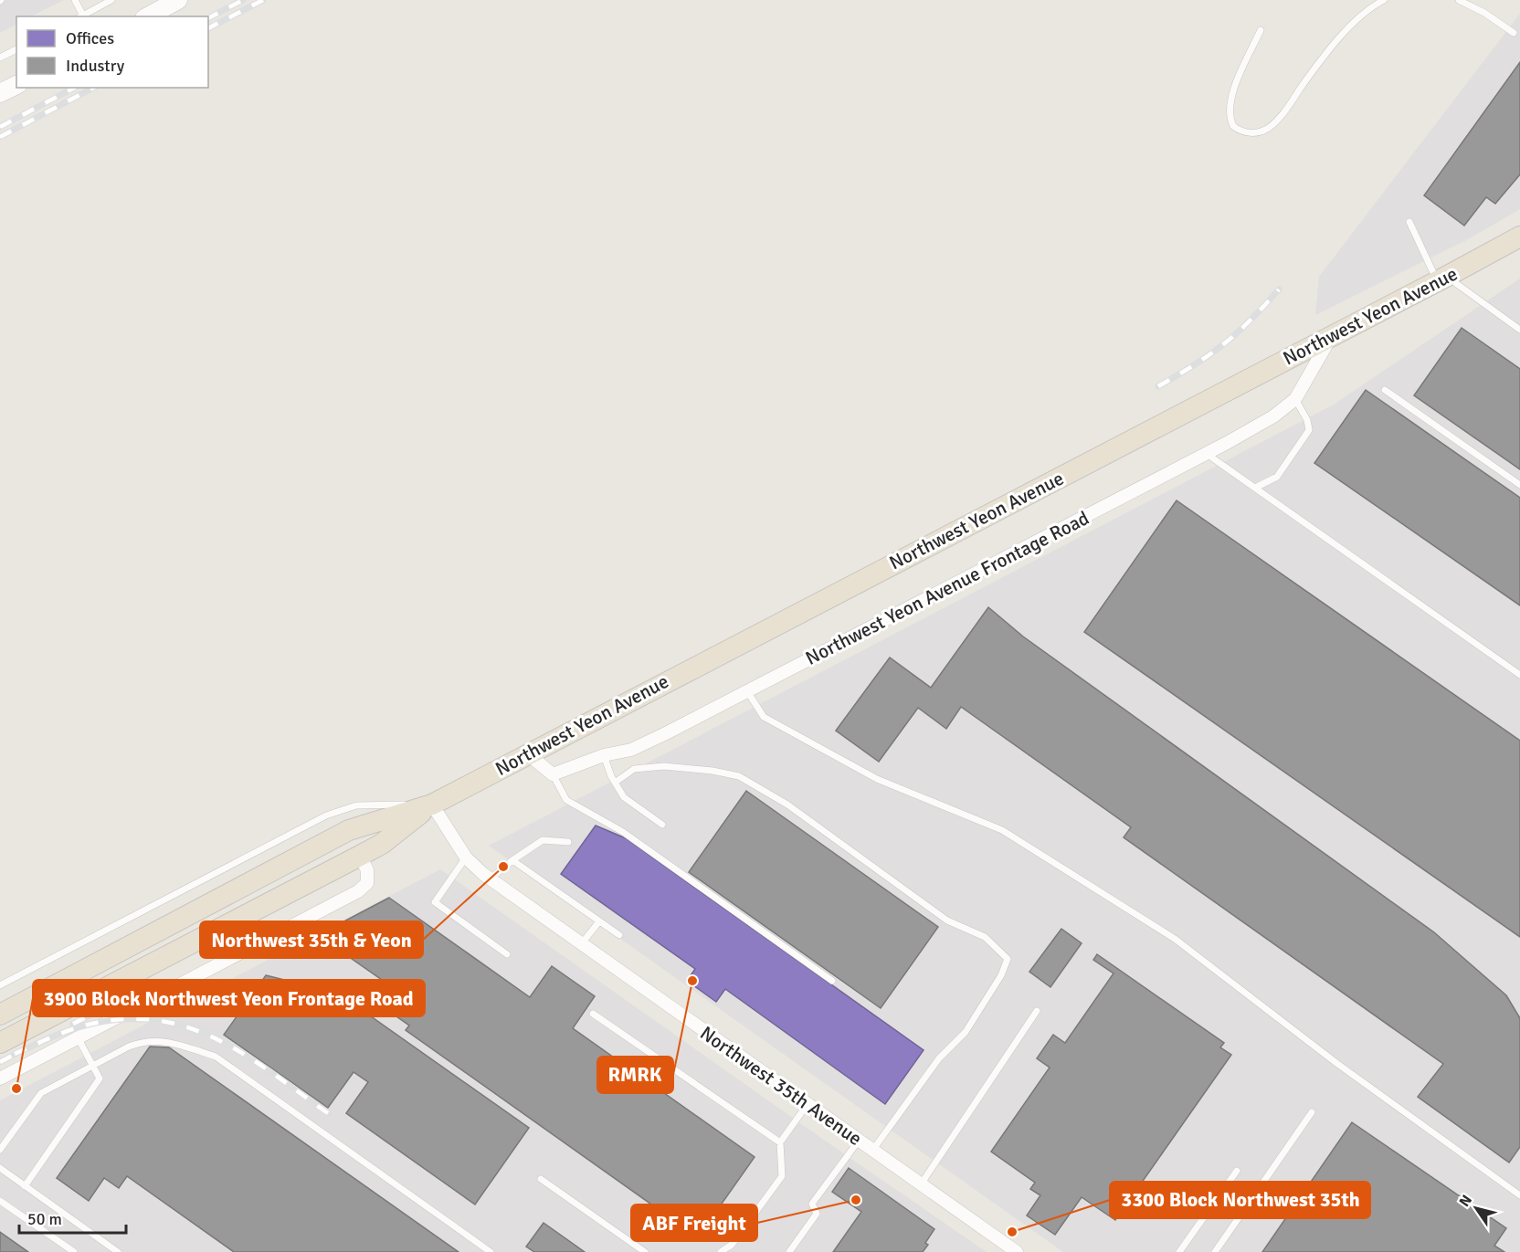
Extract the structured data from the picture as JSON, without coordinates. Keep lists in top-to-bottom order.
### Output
{
  "streets": {
    "highway": ["Northwest Yeon Avenue"],
    "street": ["Northwest Yeon Avenue Frontage Road", "Northwest 35th Avenue"]
  },
  "crossings": [
    ["Northwest Yeon Avenue", "Northwest Yeon Avenue Frontage Road"],
    ["Northwest Yeon Avenue", "Northwest 35th Avenue"]
  ],
  "places": [
    "Northwest 35th & Yeon",
    "RMRK",
    "3900 Block Northwest Yeon Frontage Road",
    "ABF Freight",
    "3300 Block Northwest 35th"
  ],
  "legend": ["Offices", "Industry"],
  "scale_bar": "50 m",
  "north": "top left"
}
